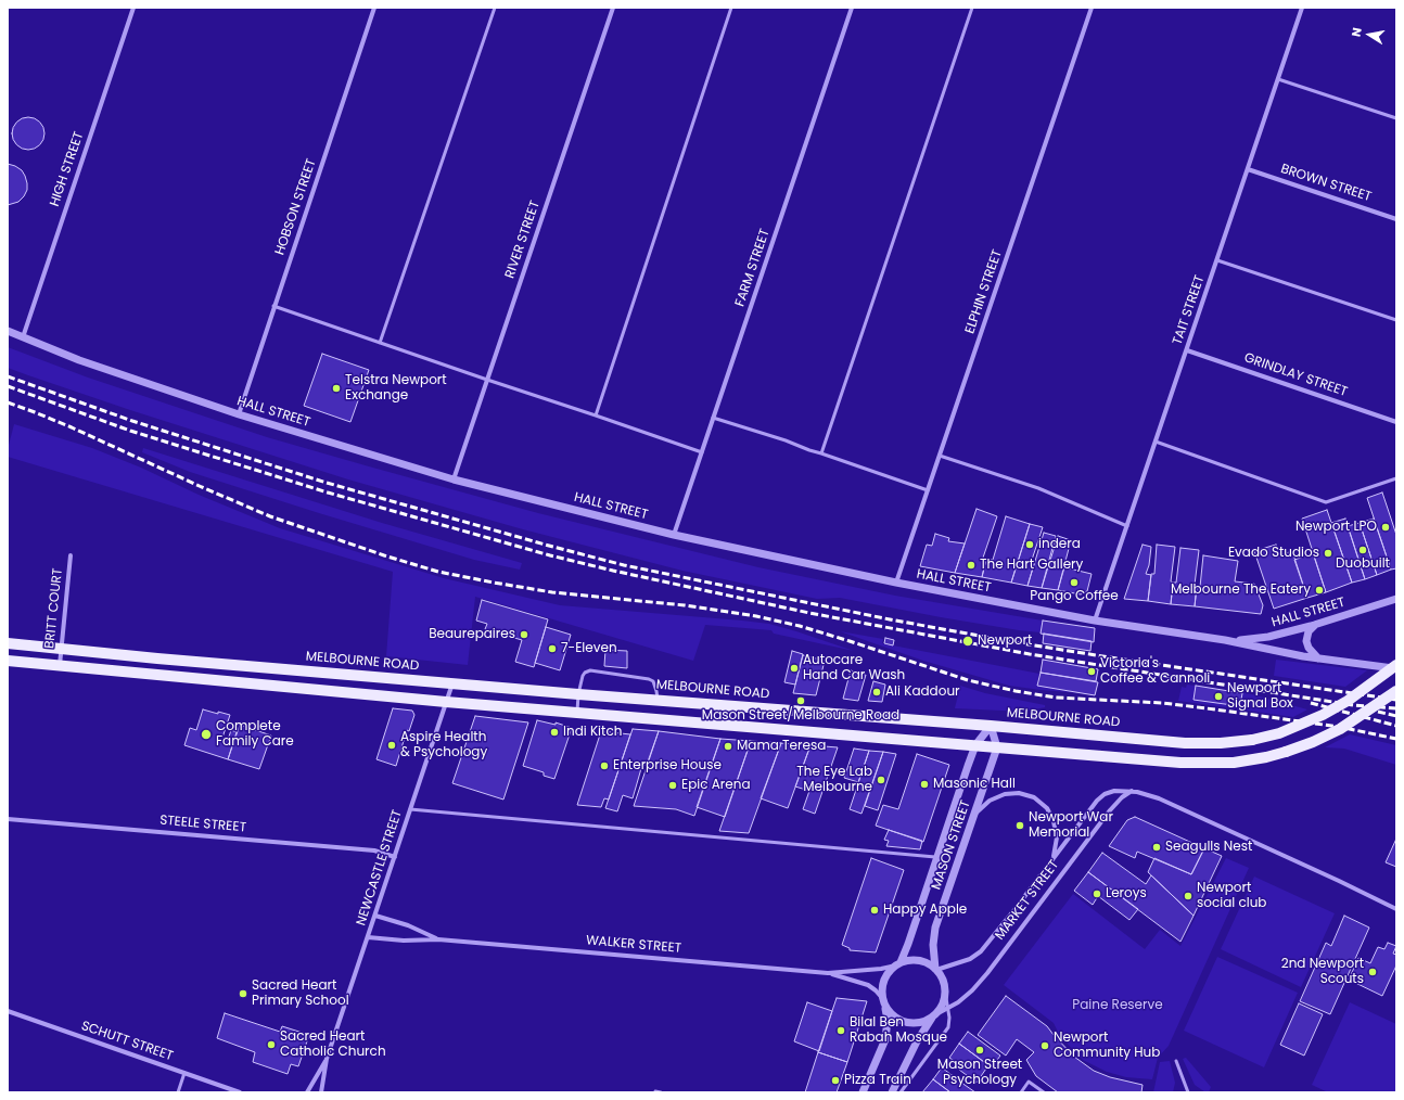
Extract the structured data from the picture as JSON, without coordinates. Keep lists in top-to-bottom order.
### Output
{
  "streets": {
    "main road": ["MELBOURNE ROAD"],
    "street": [
      "HIGH STREET",
      "BROWN STREET",
      "HOBSON STREET",
      "RIVER STREET",
      "FARM STREET",
      "ELPHIN STREET",
      "TAIT STREET",
      "GRINDLAY STREET",
      "HALL STREET",
      "BRITT COURT",
      "STEELE STREET",
      "MASON STREET",
      "NEWCASTLE STREET",
      "MARKET STREET",
      "WALKER STREET",
      "SCHUTT STREET"
    ]
  },
  "crossings": [
    ["HIGH STREET", "HALL STREET"],
    ["BROWN STREET", "TAIT STREET"],
    ["HOBSON STREET", "HALL STREET"],
    ["RIVER STREET", "HALL STREET"],
    ["FARM STREET", "HALL STREET"],
    ["ELPHIN STREET", "HALL STREET"],
    ["TAIT STREET", "GRINDLAY STREET"],
    ["TAIT STREET", "HALL STREET"],
    ["HALL STREET", "MELBOURNE ROAD"],
    ["BRITT COURT", "MELBOURNE ROAD"],
    ["MELBOURNE ROAD", "MASON STREET"],
    ["MELBOURNE ROAD", "NEWCASTLE STREET"],
    ["STEELE STREET", "NEWCASTLE STREET"],
    ["MASON STREET", "MARKET STREET"],
    ["MASON STREET", "WALKER STREET"],
    ["NEWCASTLE STREET", "WALKER STREET"],
    ["MARKET STREET", "WALKER STREET"]
  ],
  "parks": ["Paine Reserve"],
  "places": [
    "Telstra Newport Exchange",
    "Newport LPO",
    "indera",
    "Duobuilt",
    "Evado Studios",
    "The Hart Gallery",
    "Pango Coffee",
    "Melbourne The Eatery",
    "Beaurepaires",
    "Newport",
    "7-Eleven",
    "Autocare Hand Car Wash",
    "Victoria's Coffee & Cannoli",
    "Ali Kaddour",
    "Newport Signal Box",
    "Mason Street/Melbourne Road",
    "Indi Kitch",
    "Complete Family Care",
    "Aspire Health & Psychology",
    "Mama Teresa",
    "Enterprise House",
    "The Eye Lab Melbourne",
    "Masonic Hall",
    "Epic Arena",
    "Newport War Memorial",
    "Seagulls Nest",
    "Leroys",
    "Newport social club",
    "Happy Apple",
    "2nd Newport Scouts",
    "Sacred Heart Primary School",
    "Bilal Ben Rabah Mosque",
    "Sacred Heart Catholic Church",
    "Newport Community Hub",
    "Mason Street Psychology",
    "Pizza Train"
  ],
  "north": "left"
}
